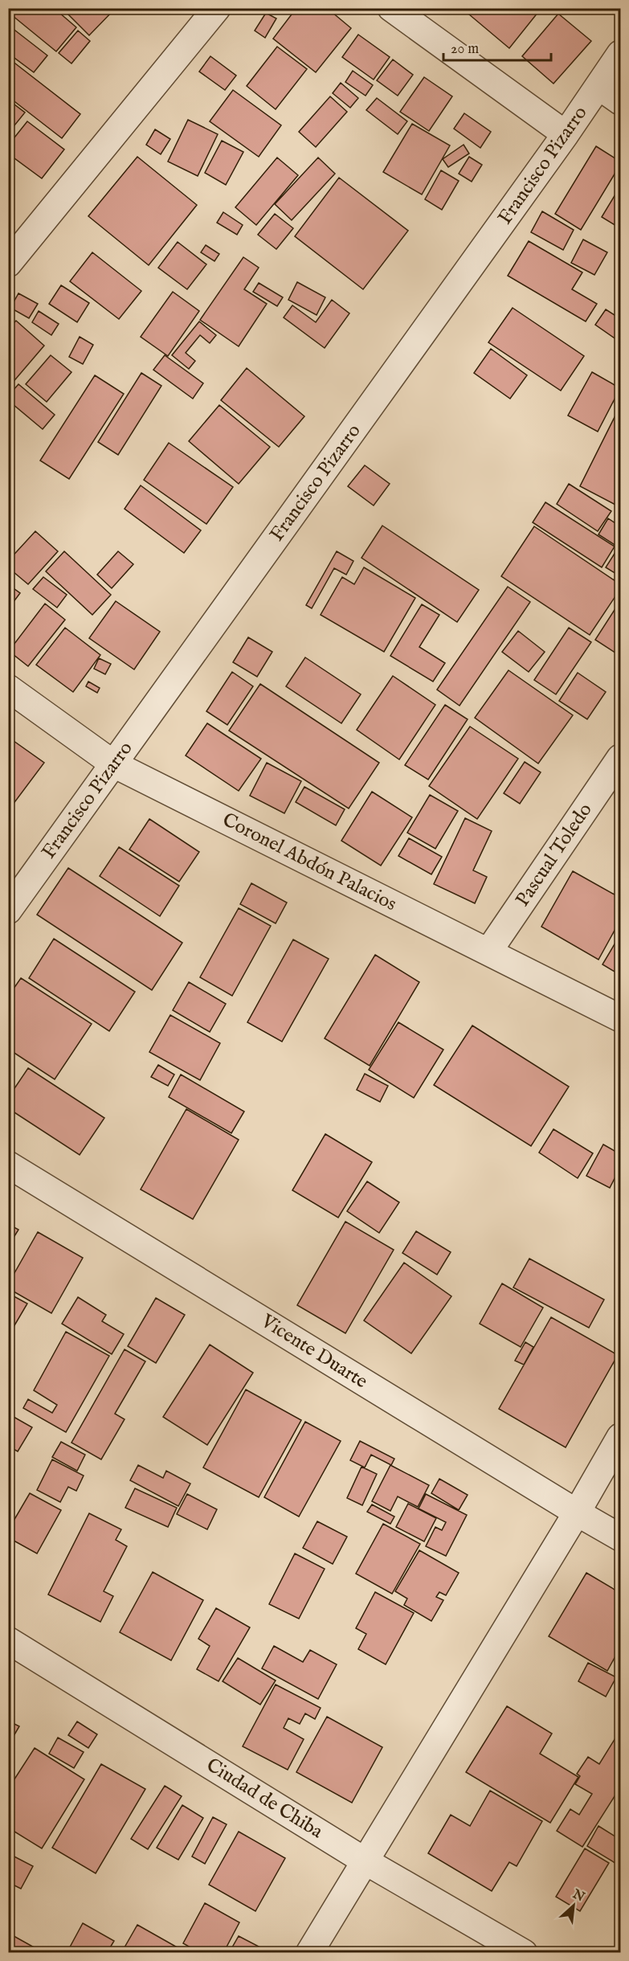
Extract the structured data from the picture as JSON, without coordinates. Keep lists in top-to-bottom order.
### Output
{
  "streets": {
    "street": [
      "Francisco Pizarro",
      "Pascual Toledo",
      "Coronel Abdón Palacios",
      "Vicente Duarte",
      "Ciudad de Chiba"
    ]
  },
  "crossings": [
    ["Francisco Pizarro", "Coronel Abdón Palacios"],
    ["Pascual Toledo", "Coronel Abdón Palacios"]
  ],
  "scale_bar": "20 m",
  "north": "top right"
}
